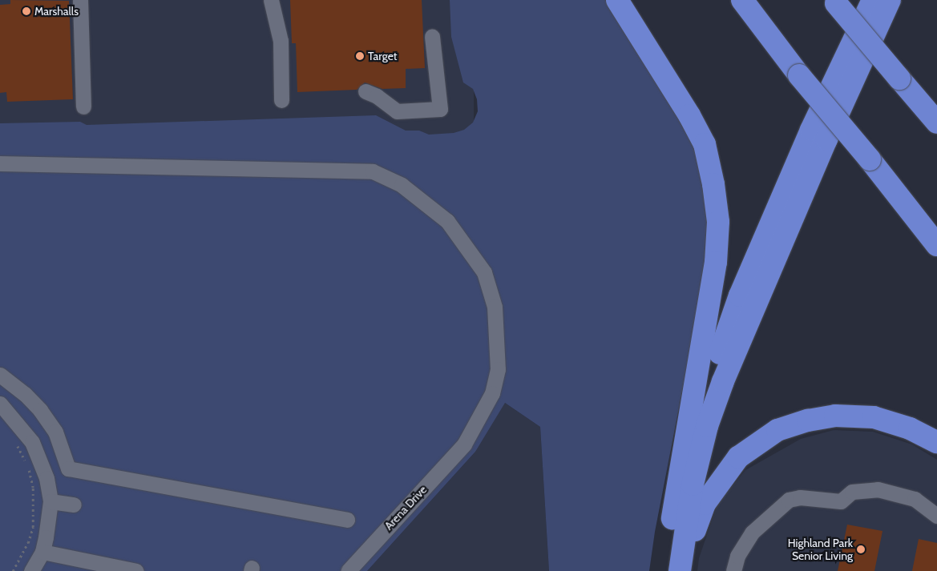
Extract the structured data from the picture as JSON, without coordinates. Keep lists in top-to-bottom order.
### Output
{
  "streets": {
    "lane": ["Arena Drive"]
  },
  "places": ["Marshalls", "Target", "Highland Park Senior Living"]
}
